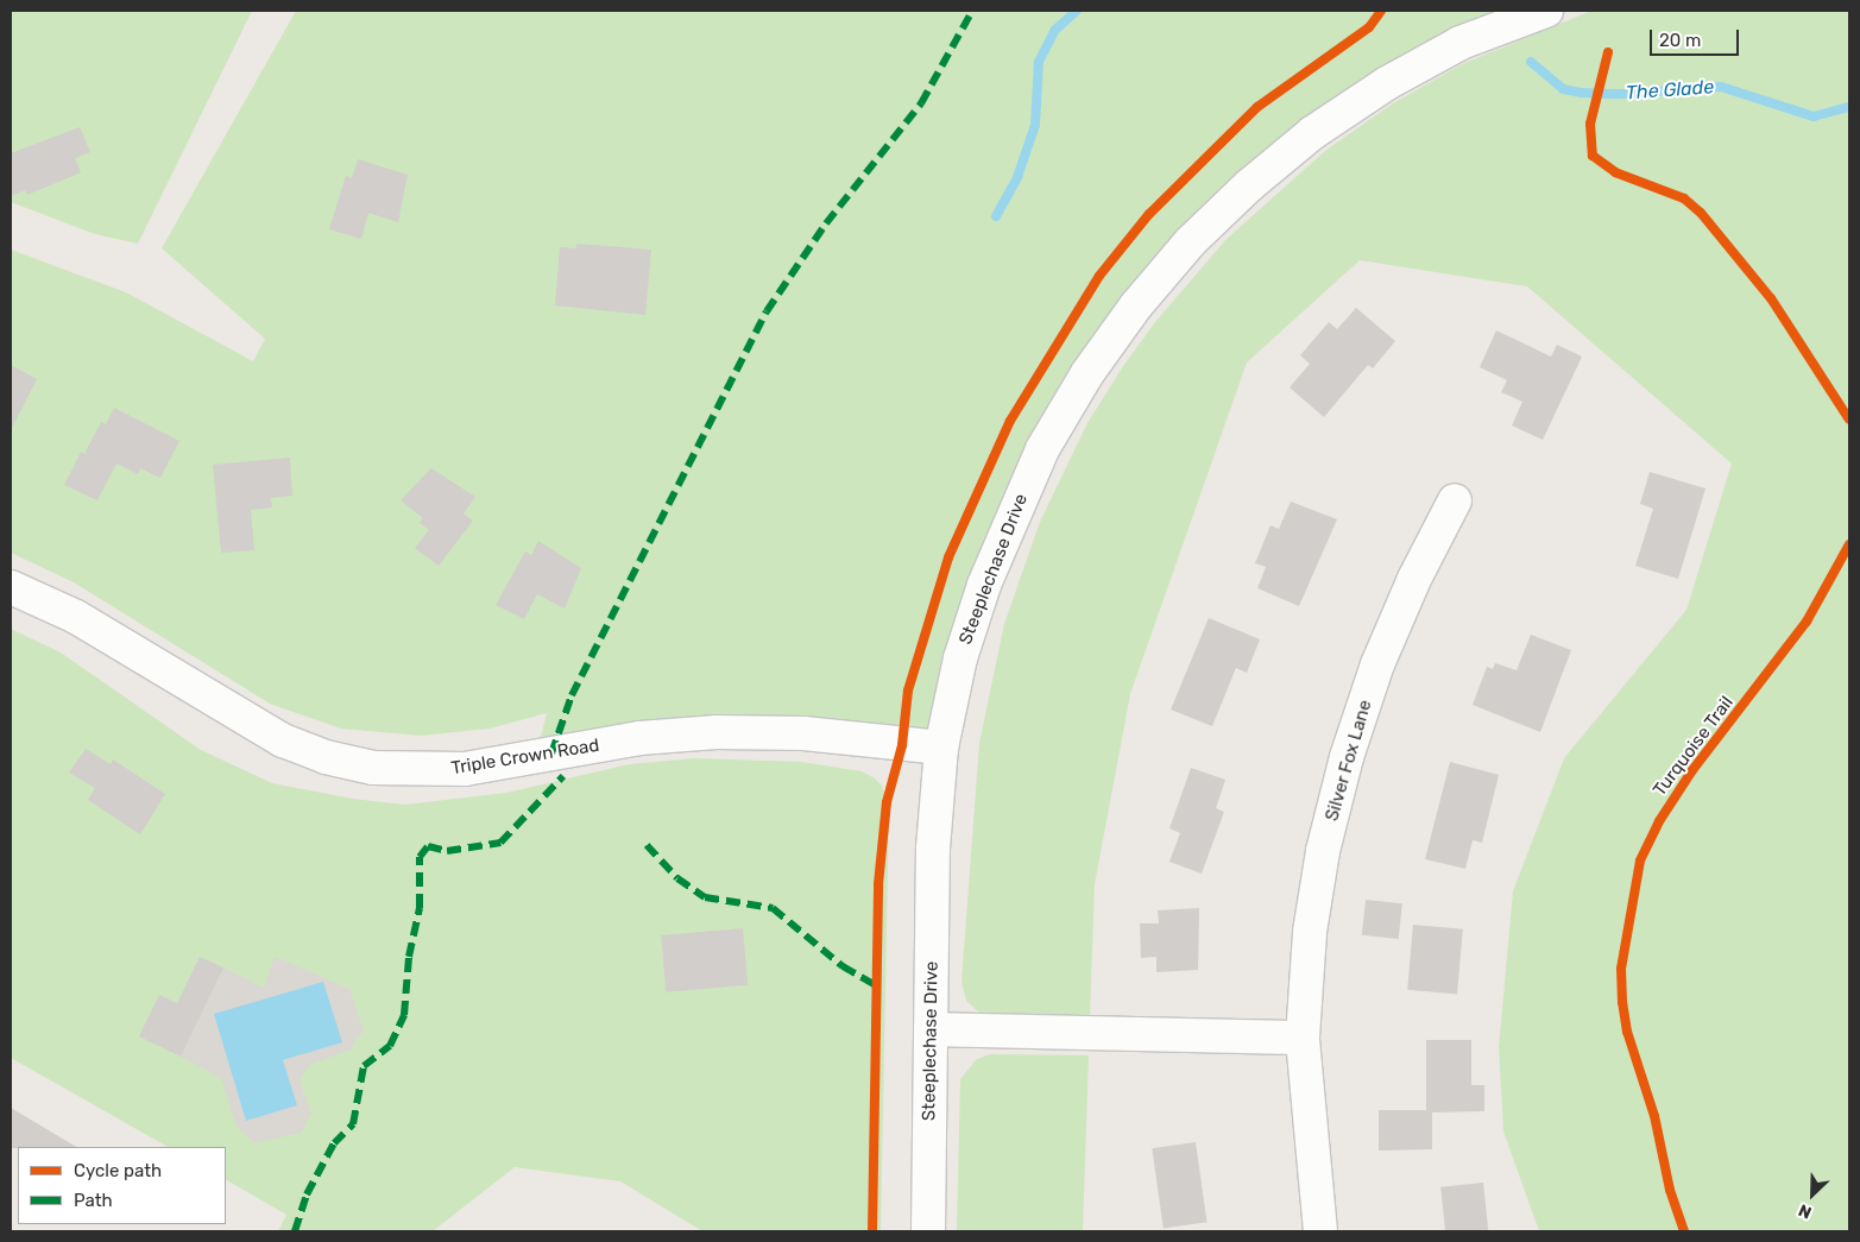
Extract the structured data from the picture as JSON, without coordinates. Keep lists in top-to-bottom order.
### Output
{
  "streets": {
    "street": ["Steeplechase Drive", "Triple Crown Road", "Silver Fox Lane"],
    "cycle path": ["Turquoise Trail"]
  },
  "crossings": [
    ["Steeplechase Drive", "Triple Crown Road"]
  ],
  "water": ["The Glade"],
  "legend": ["Cycle path", "Path"],
  "scale_bar": "20 m",
  "north": "bottom left"
}
